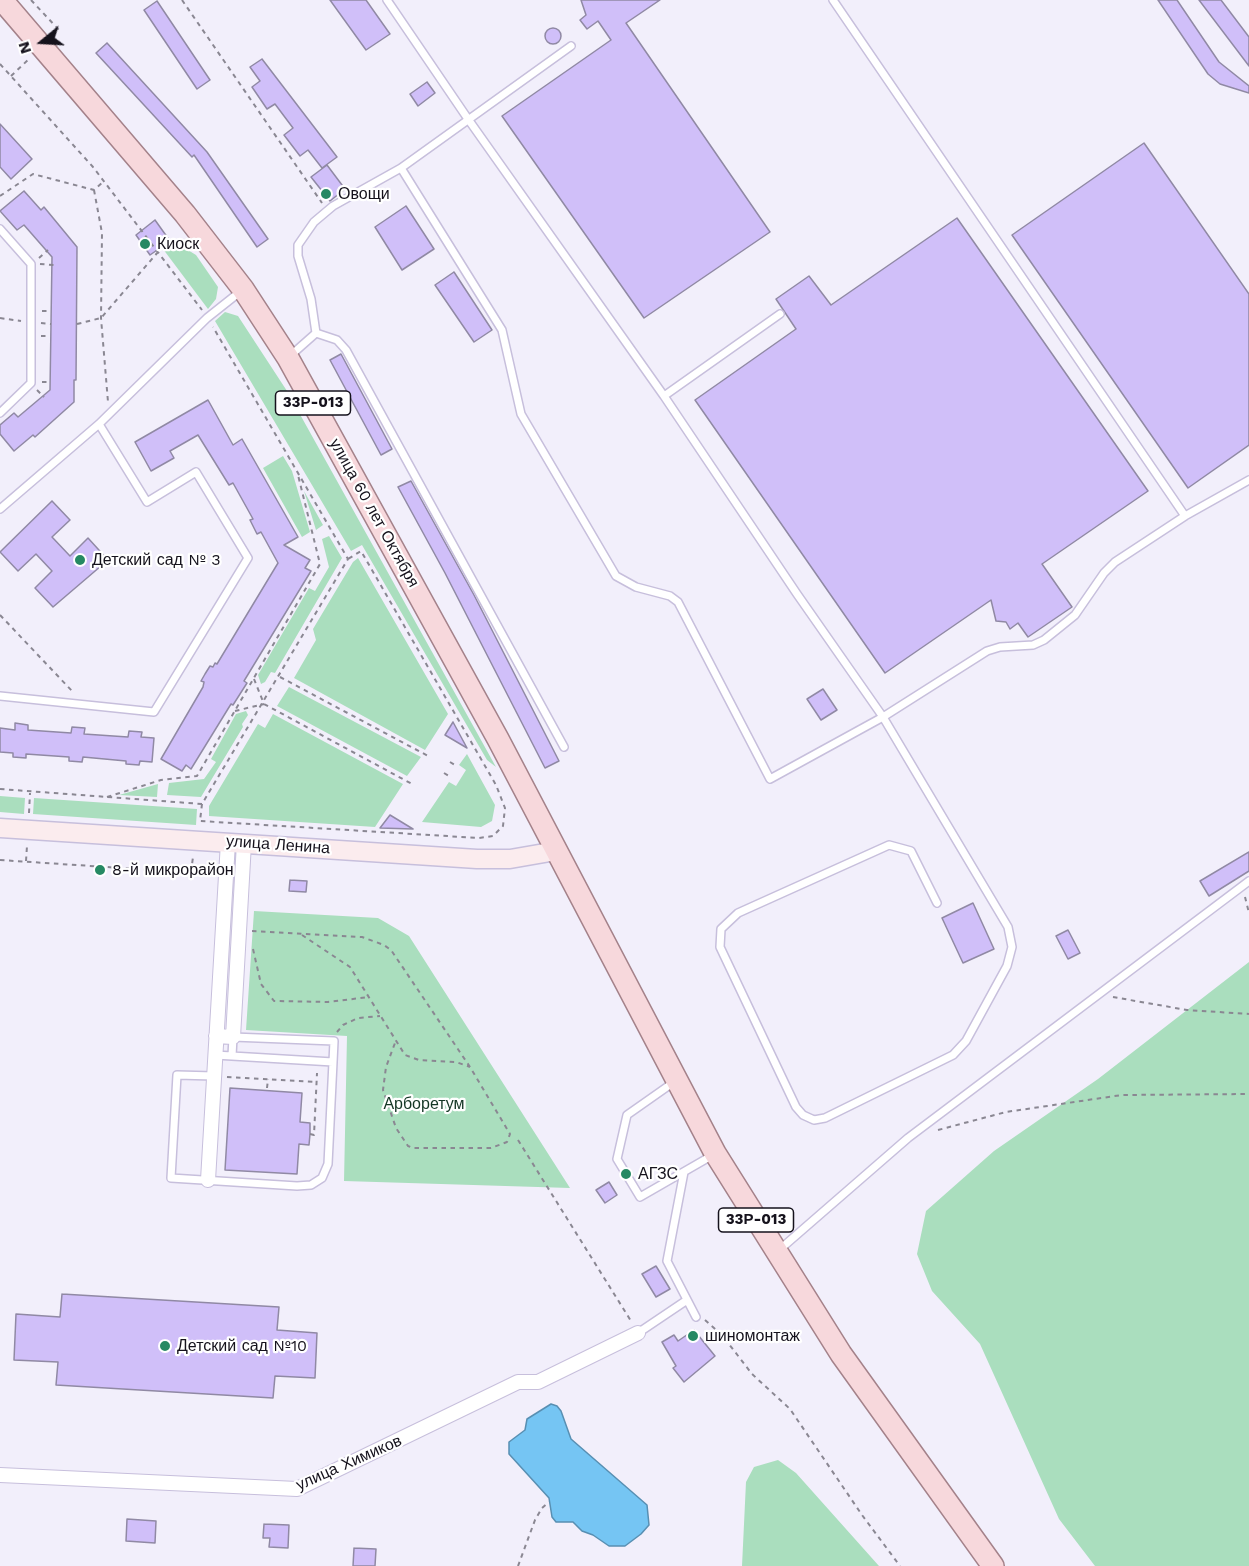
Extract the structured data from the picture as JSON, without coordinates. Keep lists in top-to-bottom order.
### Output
{
  "streets": {
    "main road": ["33Р-013", "улица 60 лет Октября", "улица Ленина"],
    "street": ["улица Химиков"]
  },
  "crossings": [
    ["33Р-013", "улица 60 лет Октября"],
    ["33Р-013", "улица Ленина"],
    ["улица 60 лет Октября", "улица Ленина"]
  ],
  "parks": ["Арборетум"],
  "places": [
    "Овощи",
    "Киоск",
    "Детский сад № 3",
    "8-й микрорайон",
    "АГЗС",
    "шиномонтаж",
    "Детский сад №10"
  ],
  "north": "left"
}
